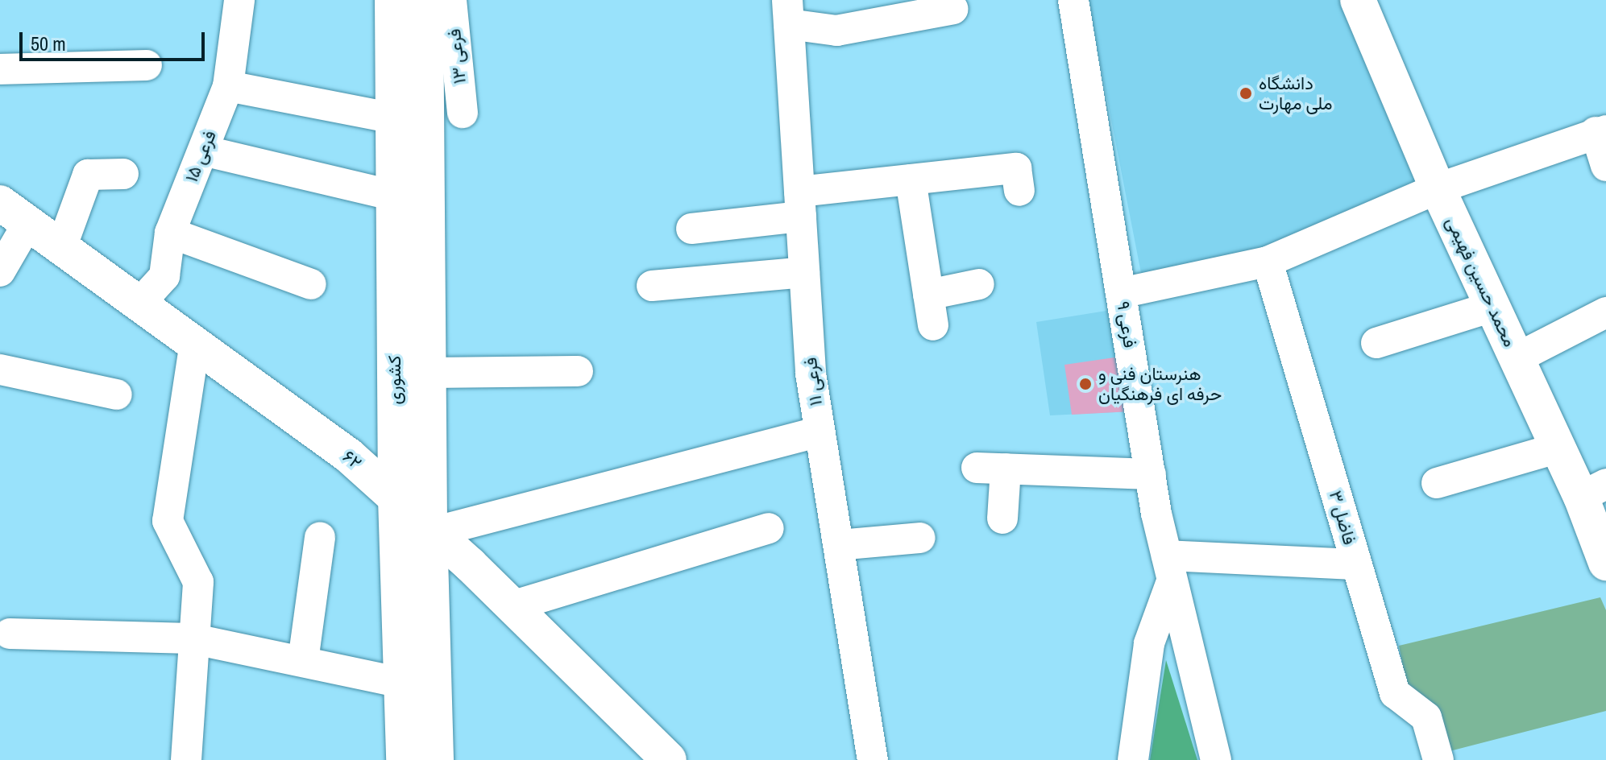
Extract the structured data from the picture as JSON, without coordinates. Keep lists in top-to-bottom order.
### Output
{
  "streets": {
    "main road": ["محمد حسین فهیمی", "کشوری", "۶۲"],
    "street": [
      "فرعی ۱۳",
      "فرعی ۱۵",
      "فرعی ۹",
      "فرعی ۱۱",
      "فاضل ۳"
    ]
  },
  "crossings": [
    ["فرعی ۱۵", "۶۲"],
    ["کشوری", "۶۲"]
  ],
  "places": ["دانشگاه ملی مهارت", "هنرستان فنی و حرفه ای فرهنگیان"],
  "scale_bar": "50 m"
}
